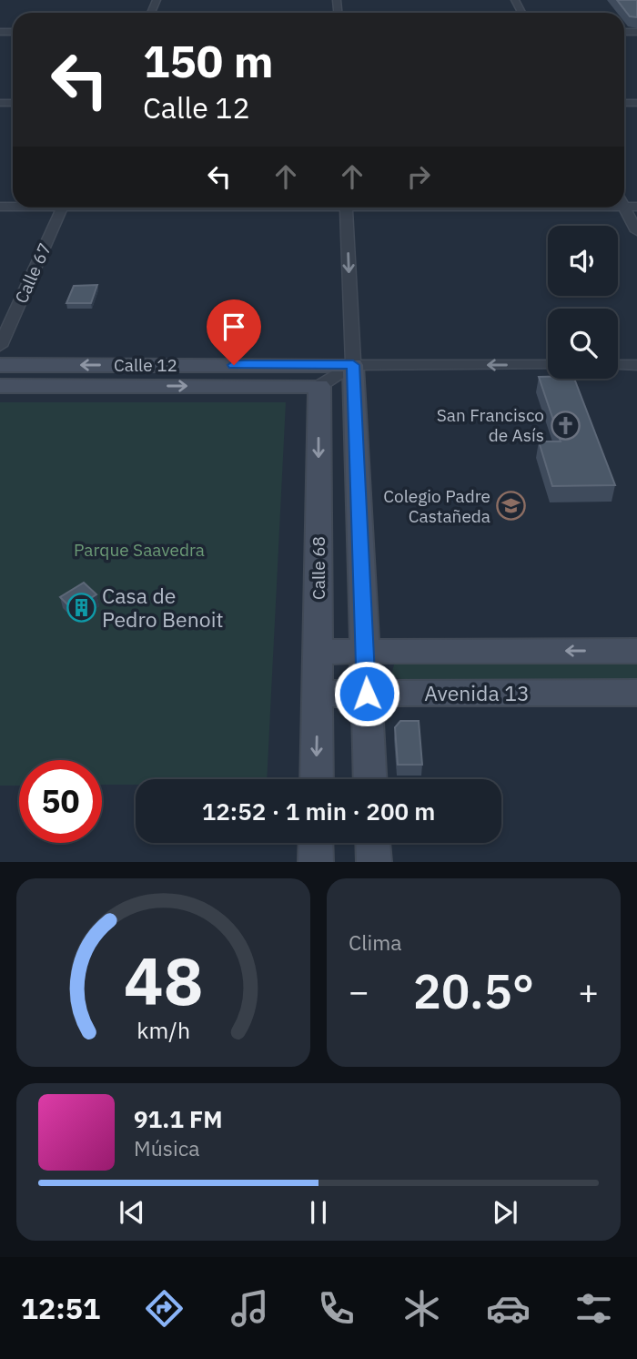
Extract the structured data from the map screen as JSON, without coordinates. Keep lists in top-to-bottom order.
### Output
{
  "streets": {
    "main road": ["Calle 12", "Calle 68", "Avenida 13"],
    "street": ["Calle 67"]
  },
  "crossings": [
    ["Calle 12", "Calle 68"],
    ["Calle 68", "Avenida 13"]
  ],
  "parks": ["Parque Saavedra"],
  "places": {
    "church": ["San Francisco de Asís"],
    "school or university": ["Colegio Padre Castañeda"],
    "building": ["Casa de Pedro Benoit"]
  },
  "page": {
    "turn": ["150 m", "Calle 12"],
    "limit": "50",
    "trip": "12:52 · 1 min · 200 m",
    "tile": "Clima",
    "heat": ["−", "20.5°", "+"],
    "song": ["91.1 FM", "Música"],
    "tabs": "12:51",
    "gauge": ["48", "km/h"]
  }
}
